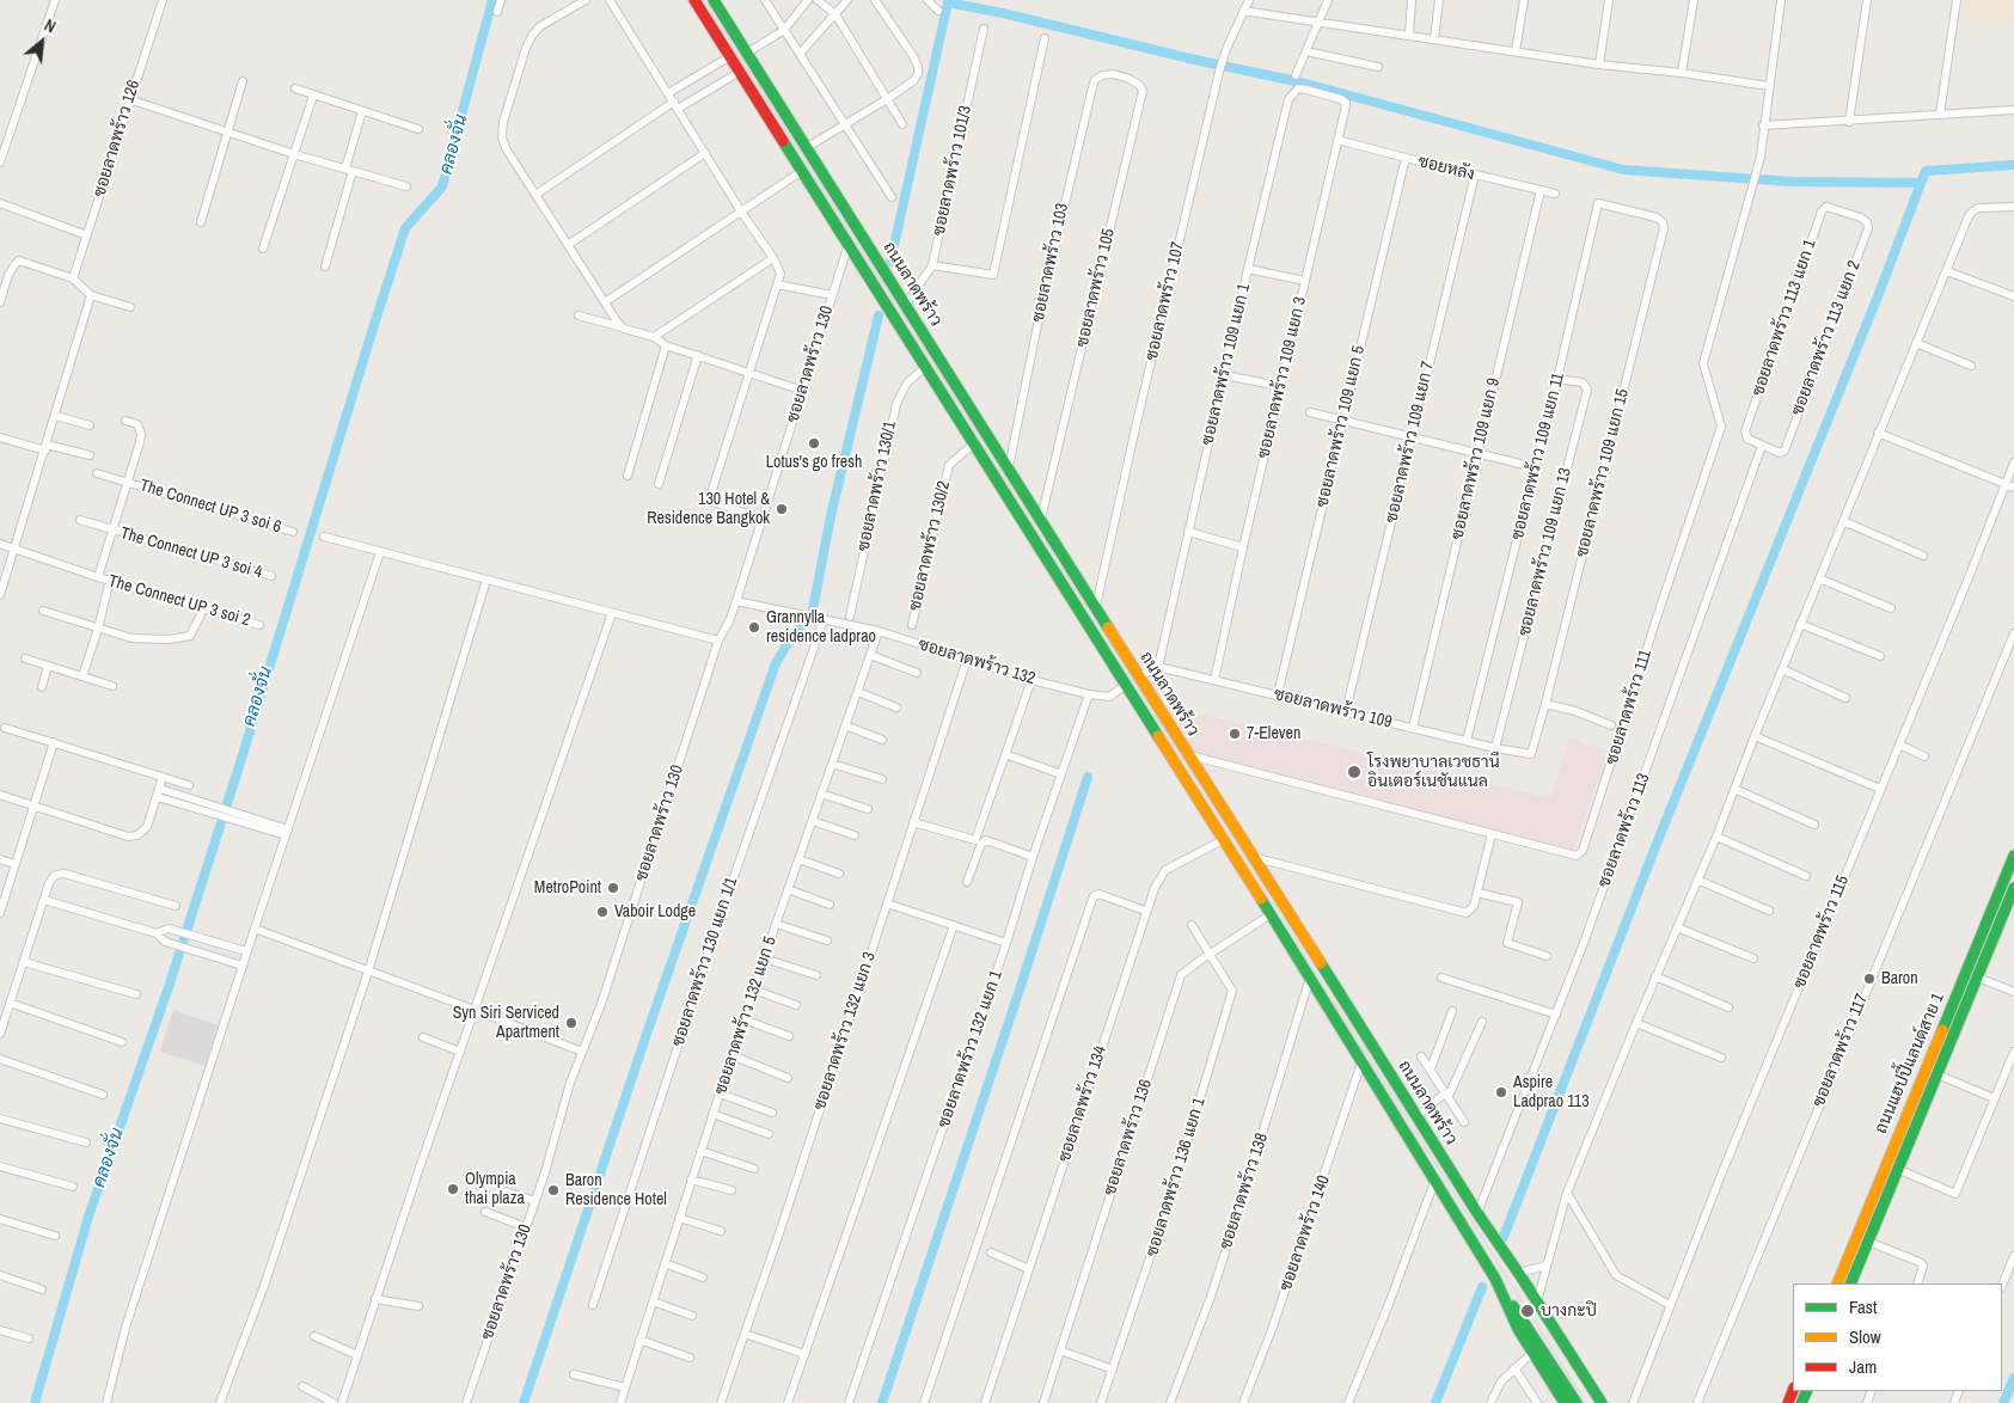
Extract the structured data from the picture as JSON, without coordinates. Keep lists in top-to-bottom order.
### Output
{
  "streets": {
    "main road": ["ถนนลาดพร้าว", "ถนนแฮปปี้แลนด์สาย 1"],
    "street": [
      "ซอยลาดพร้าว 126",
      "ซอยหลัง",
      "ซอยลาดพร้าว 101/3",
      "ซอยลาดพร้าว 103",
      "ซอยลาดพร้าว 105",
      "ซอยลาดพร้าว 107",
      "ซอยลาดพร้าว 113 แยก 1",
      "ซอยลาดพร้าว 113 แยก 2",
      "ซอยลาดพร้าว 130",
      "ซอยลาดพร้าว 109 แยก 1",
      "ซอยลาดพร้าว 109 แยก 3",
      "ซอยลาดพร้าว 109 แยก 5",
      "ซอยลาดพร้าว 109 แยก 7",
      "ซอยลาดพร้าว 109 แยก 11",
      "ซอยลาดพร้าว 109 แยก 9",
      "ซอยลาดพร้าว 109 แยก 15",
      "ซอยลาดพร้าว 130/1",
      "The Connect UP 3 soi 6",
      "ซอยลาดพร้าว 130/2",
      "ซอยลาดพร้าว 109 แยก 13",
      "The Connect UP 3 soi 4",
      "The Connect UP 3 soi 2",
      "ซอยลาดพร้าว 132",
      "ซอยลาดพร้าว 111",
      "ซอยลาดพร้าว 109",
      "ซอยลาดพร้าว 113",
      "ซอยลาดพร้าว 115",
      "ซอยลาดพร้าว 130 แยก 1/1",
      "ซอยลาดพร้าว 132 แยก 5",
      "ซอยลาดพร้าว 132 แยก 3",
      "ซอยลาดพร้าว 132 แยก 1",
      "ซอยลาดพร้าว 117",
      "ซอยลาดพร้าว 134",
      "ซอยลาดพร้าว 136",
      "ซอยลาดพร้าว 136 แยก 1",
      "ซอยลาดพร้าว 138",
      "ซอยลาดพร้าว 140"
    ]
  },
  "crossings": [
    ["ซอยหลัง", "ซอยลาดพร้าว 109 แยก 3"],
    ["ซอยหลัง", "ซอยลาดพร้าว 109 แยก 5"],
    ["ซอยหลัง", "ซอยลาดพร้าว 109 แยก 7"],
    ["ซอยหลัง", "ซอยลาดพร้าว 109 แยก 9"],
    ["ซอยลาดพร้าว 101/3", "ถนนลาดพร้าว"],
    ["ซอยลาดพร้าว 103", "ถนนลาดพร้าว"],
    ["ซอยลาดพร้าว 103", "ซอยลาดพร้าว 105"],
    ["ถนนลาดพร้าว", "ซอยลาดพร้าว 105"],
    ["ถนนลาดพร้าว", "ซอยลาดพร้าว 107"],
    ["ถนนลาดพร้าว", "ซอยลาดพร้าว 130"],
    ["ถนนลาดพร้าว", "ซอยลาดพร้าว 130/1"],
    ["ถนนลาดพร้าว", "ซอยลาดพร้าว 130/2"],
    ["ถนนลาดพร้าว", "ซอยลาดพร้าว 132"],
    ["ถนนลาดพร้าว", "ซอยลาดพร้าว 111"],
    ["ถนนลาดพร้าว", "ซอยลาดพร้าว 113"],
    ["ถนนลาดพร้าว", "ซอยลาดพร้าว 134"],
    ["ถนนลาดพร้าว", "ซอยลาดพร้าว 136"],
    ["ถนนลาดพร้าว", "ซอยลาดพร้าว 138"],
    ["ถนนลาดพร้าว", "ซอยลาดพร้าว 140"],
    ["ซอยลาดพร้าว 113 แยก 1", "ซอยลาดพร้าว 113 แยก 2"],
    ["ซอยลาดพร้าว 113 แยก 1", "ซอยลาดพร้าว 113"],
    ["ซอยลาดพร้าว 113 แยก 2", "ซอยลาดพร้าว 113"],
    ["ซอยลาดพร้าว 130", "ซอยลาดพร้าว 132"],
    ["ซอยลาดพร้าว 109 แยก 1", "ซอยลาดพร้าว 109 แยก 3"],
    ["ซอยลาดพร้าว 109 แยก 1", "ซอยลาดพร้าว 109"],
    ["ซอยลาดพร้าว 109 แยก 3", "ซอยลาดพร้าว 109"],
    ["ซอยลาดพร้าว 109 แยก 5", "ซอยลาดพร้าว 109"],
    ["ซอยลาดพร้าว 109 แยก 7", "ซอยลาดพร้าว 109"],
    ["ซอยลาดพร้าว 109 แยก 11", "ซอยลาดพร้าว 109 แยก 15"],
    ["ซอยลาดพร้าว 109 แยก 11", "ซอยลาดพร้าว 109 แยก 13"],
    ["ซอยลาดพร้าว 109 แยก 11", "ซอยลาดพร้าว 109"],
    ["ซอยลาดพร้าว 109 แยก 9", "ซอยลาดพร้าว 109"],
    ["ซอยลาดพร้าว 109 แยก 15", "ซอยลาดพร้าว 109"],
    ["ซอยลาดพร้าว 109 แยก 13", "ซอยลาดพร้าว 109"],
    ["ซอยลาดพร้าว 132", "ซอยลาดพร้าว 130 แยก 1/1"],
    ["ซอยลาดพร้าว 132", "ซอยลาดพร้าว 132 แยก 5"],
    ["ซอยลาดพร้าว 132", "ซอยลาดพร้าว 132 แยก 3"],
    ["ซอยลาดพร้าว 132", "ซอยลาดพร้าว 132 แยก 1"],
    ["ซอยลาดพร้าว 136", "ซอยลาดพร้าว 136 แยก 1"]
  ],
  "water": ["คลองจั่น"],
  "places": [
    "Lotus's go fresh",
    "130 Hotel & Residence Bangkok",
    "Grannylla residence ladprao",
    "7-Eleven",
    "โรงพยาบาลเวชธานี อินเตอร์เนชันแนล",
    "MetroPoint",
    "Vaboir Lodge",
    "Baron",
    "Syn Siri Serviced Apartment",
    "Aspire Ladprao 113",
    "Olympia thai plaza",
    "Baron Residence Hotel",
    "บางกะปิ"
  ],
  "legend": ["Fast", "Slow", "Jam"],
  "north": "top right"
}
